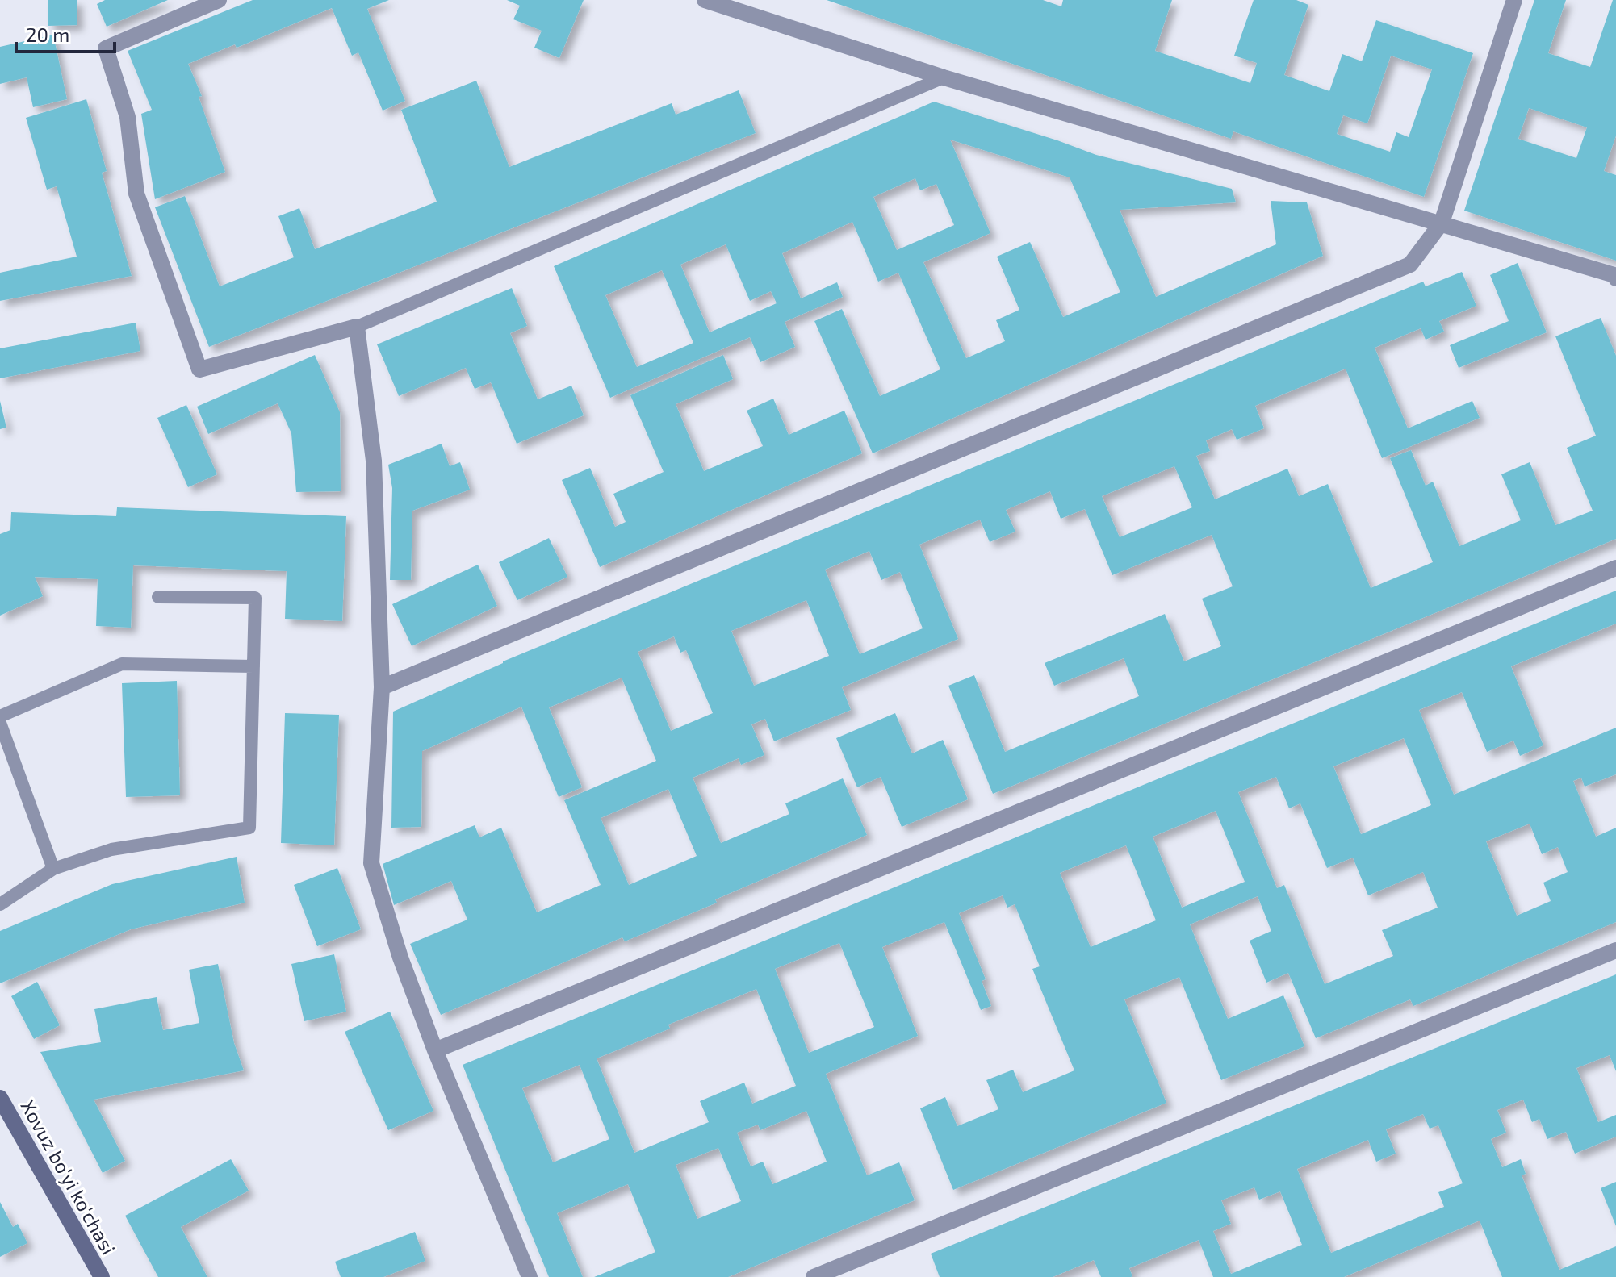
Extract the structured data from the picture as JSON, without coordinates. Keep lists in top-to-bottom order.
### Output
{
  "streets": {
    "main road": ["Xovuz bo‘yi ko'chasi"]
  },
  "scale_bar": "20 m"
}
